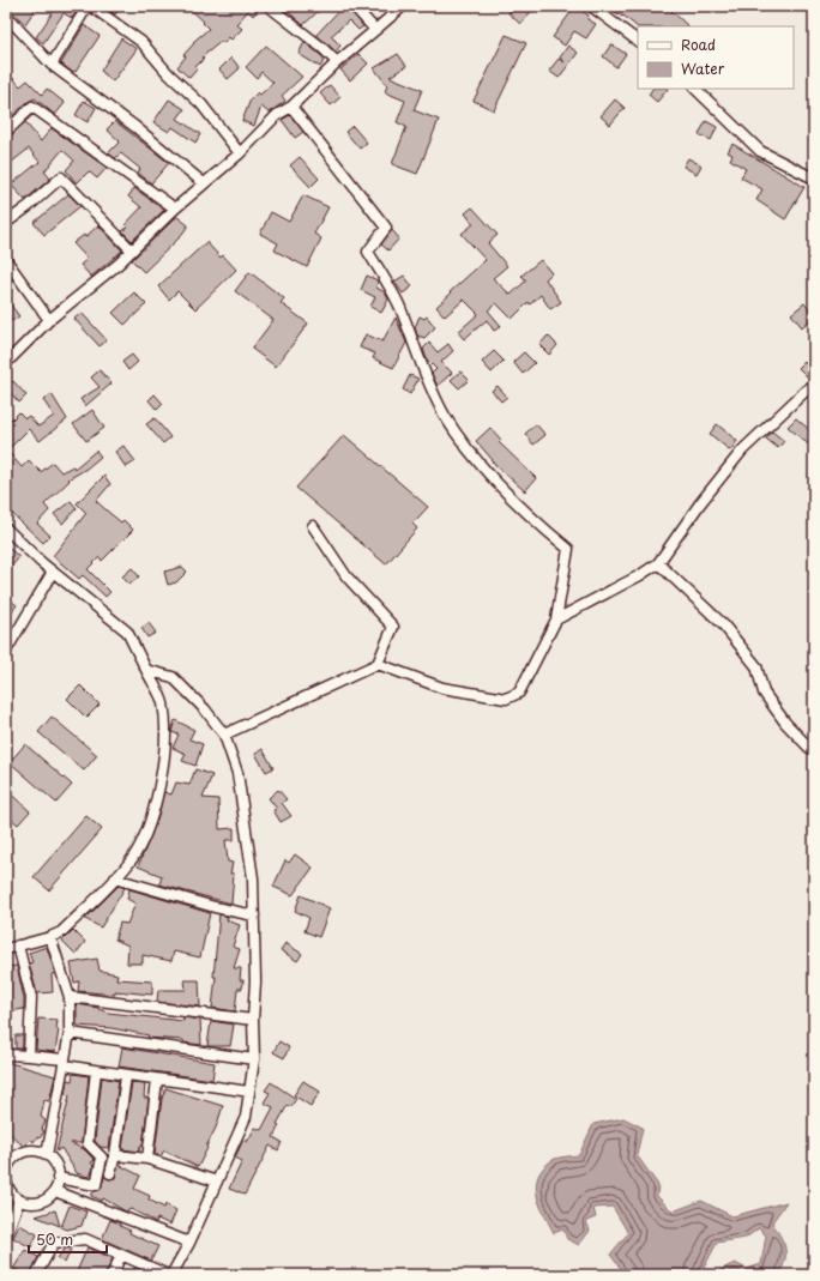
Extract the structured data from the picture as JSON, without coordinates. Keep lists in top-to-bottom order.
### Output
{
  "legend": ["Road", "Water"],
  "scale_bar": "50 m"
}
